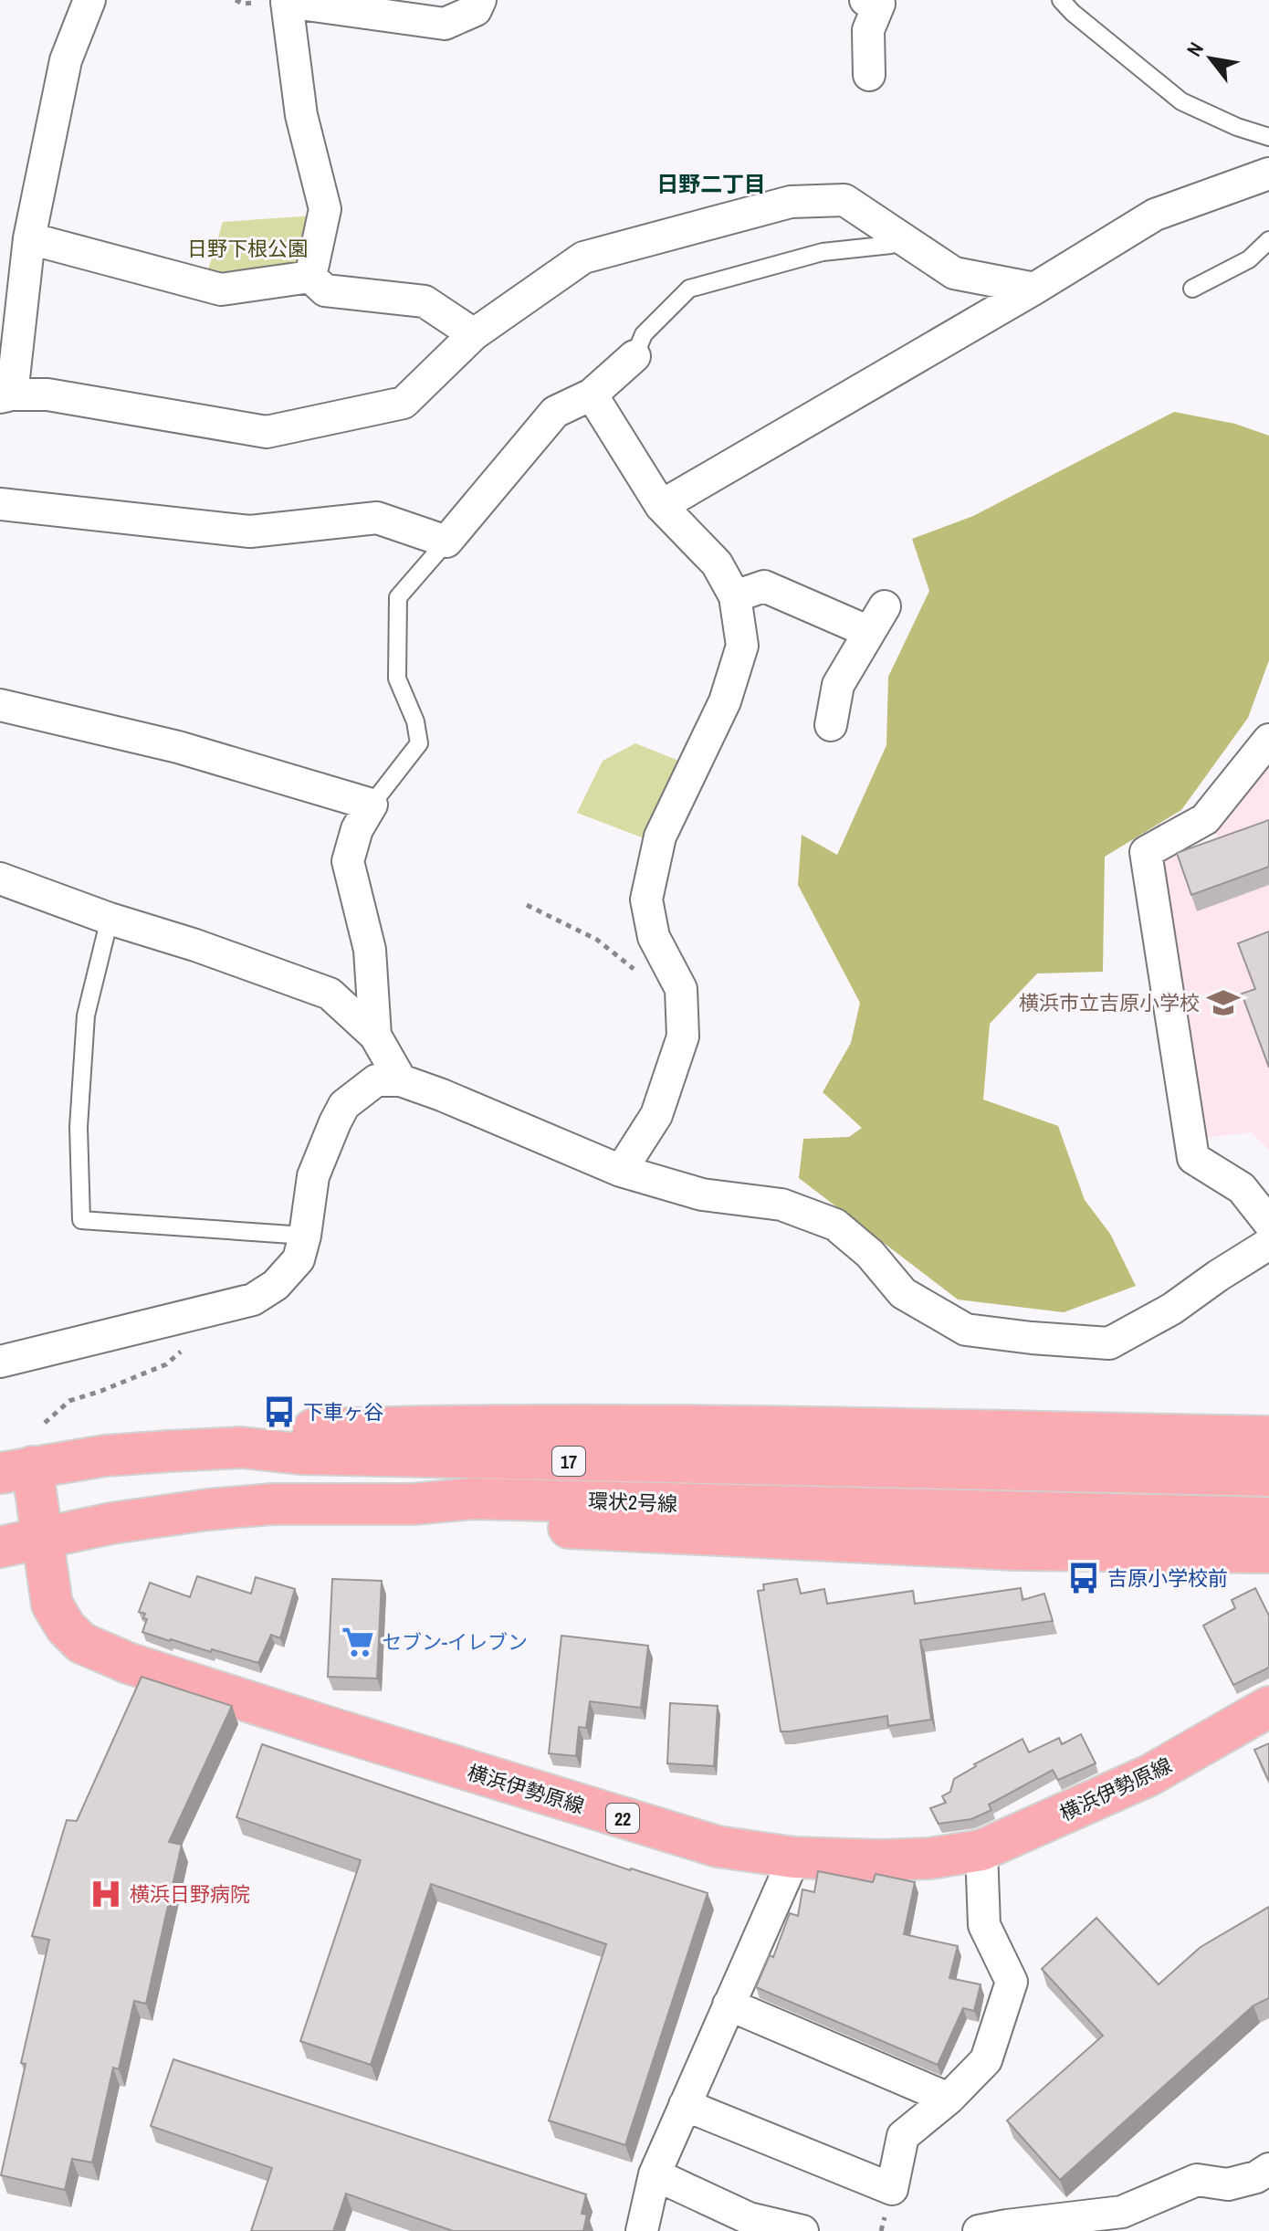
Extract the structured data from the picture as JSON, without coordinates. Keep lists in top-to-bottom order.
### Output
{
  "streets": {
    "main road": [
      "17",
      "環状2号線",
      "横浜伊勢原線",
      "22"
    ]
  },
  "crossings": [
    ["環状2号線", "横浜伊勢原線"]
  ],
  "districts": ["日野二丁目"],
  "parks": ["日野下根公園"],
  "places": {
    "school or university": ["横浜市立吉原小学校"],
    "bus stop": ["下車ヶ谷", "吉原小学校前"],
    "supermarket": ["セブン-イレブン"],
    "hospital": ["横浜日野病院"]
  },
  "north": "top left"
}
